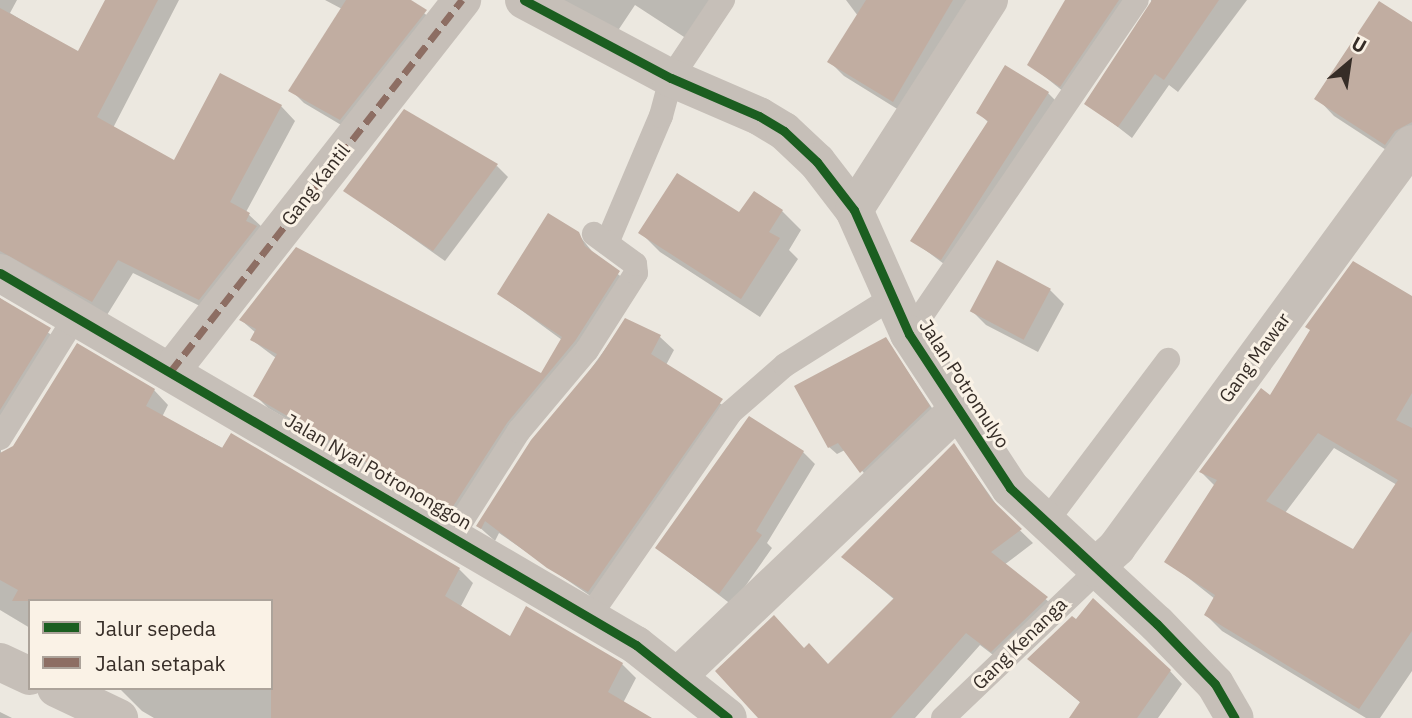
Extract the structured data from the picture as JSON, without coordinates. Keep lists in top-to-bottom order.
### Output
{
  "streets": {
    "street": [
      "Gang Kantil",
      "Gang Mawar",
      "Jalan Potromulyo",
      "Jalan Nyai Potrononggon"
    ],
    "lane": ["Gang Kenanga"]
  },
  "crossings": [
    ["Gang Kantil", "Jalan Nyai Potrononggon"],
    ["Gang Mawar", "Jalan Potromulyo"],
    ["Gang Mawar", "Gang Kenanga"],
    ["Jalan Potromulyo", "Gang Kenanga"]
  ],
  "legend": ["Jalur sepeda", "Jalan setapak"],
  "north": "top right"
}
